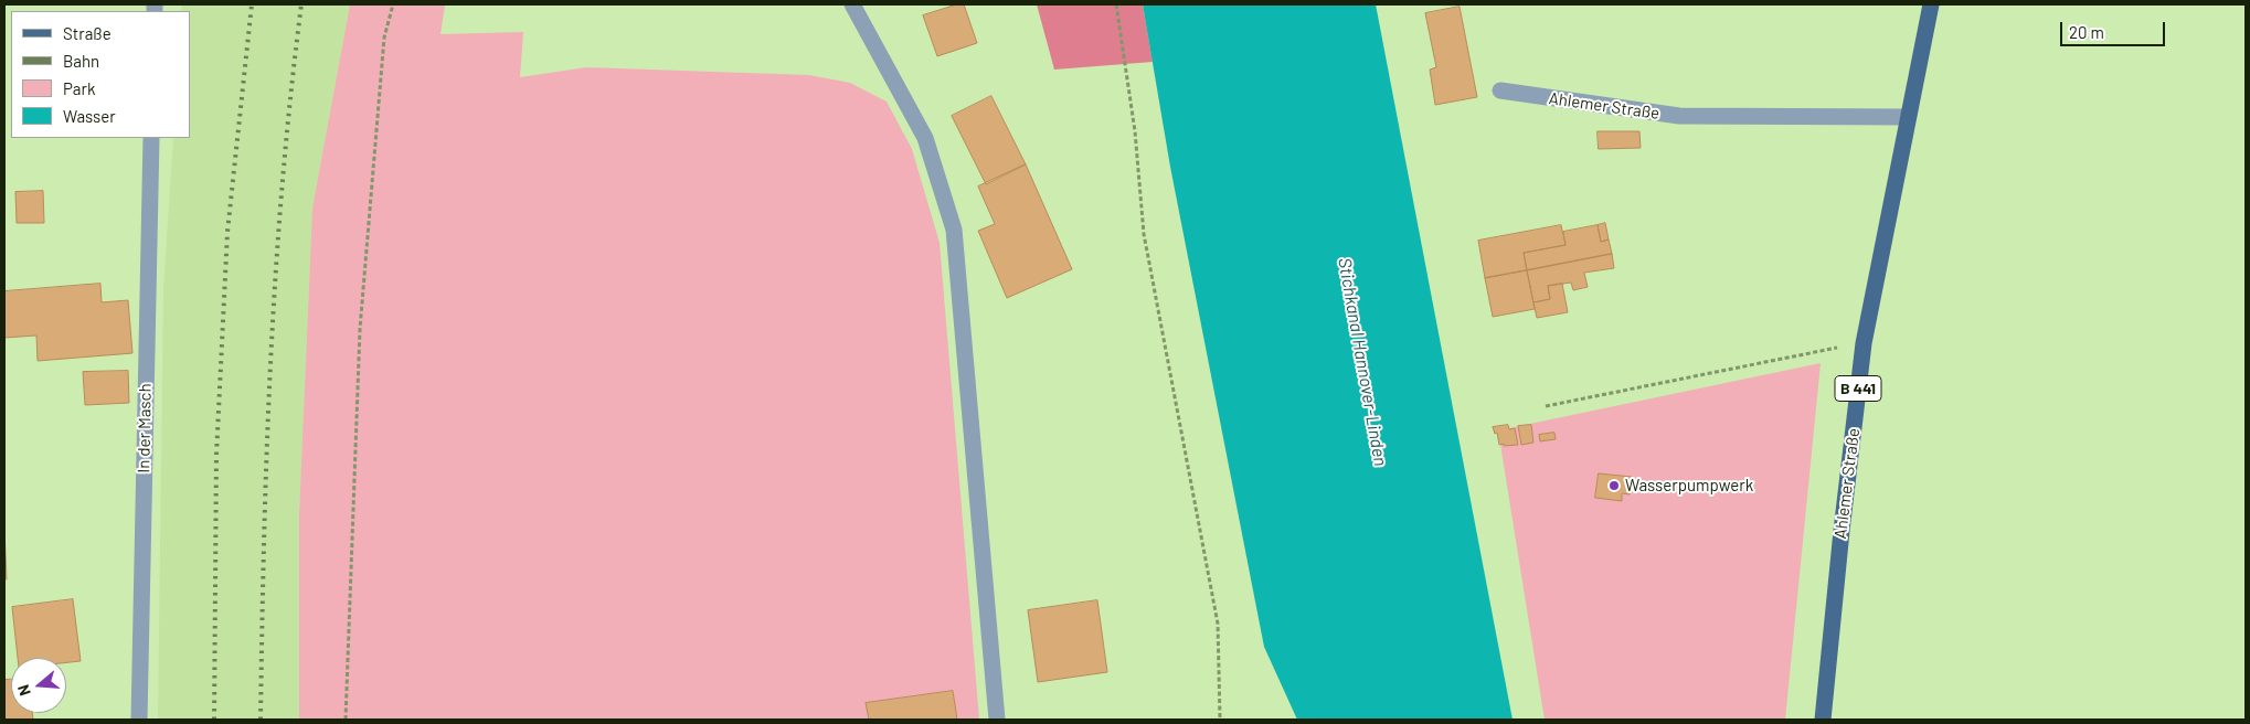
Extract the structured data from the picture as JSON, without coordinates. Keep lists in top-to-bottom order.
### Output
{
  "streets": {
    "main road": ["Ahlemer Straße", "B 441"],
    "street": ["In der Masch"]
  },
  "water": ["Stichkanal Hannover-Linden"],
  "places": ["Wasserpumpwerk"],
  "legend": [
    "Straße",
    "Bahn",
    "Park",
    "Wasser"
  ],
  "scale_bar": "20 m",
  "north": "left"
}
